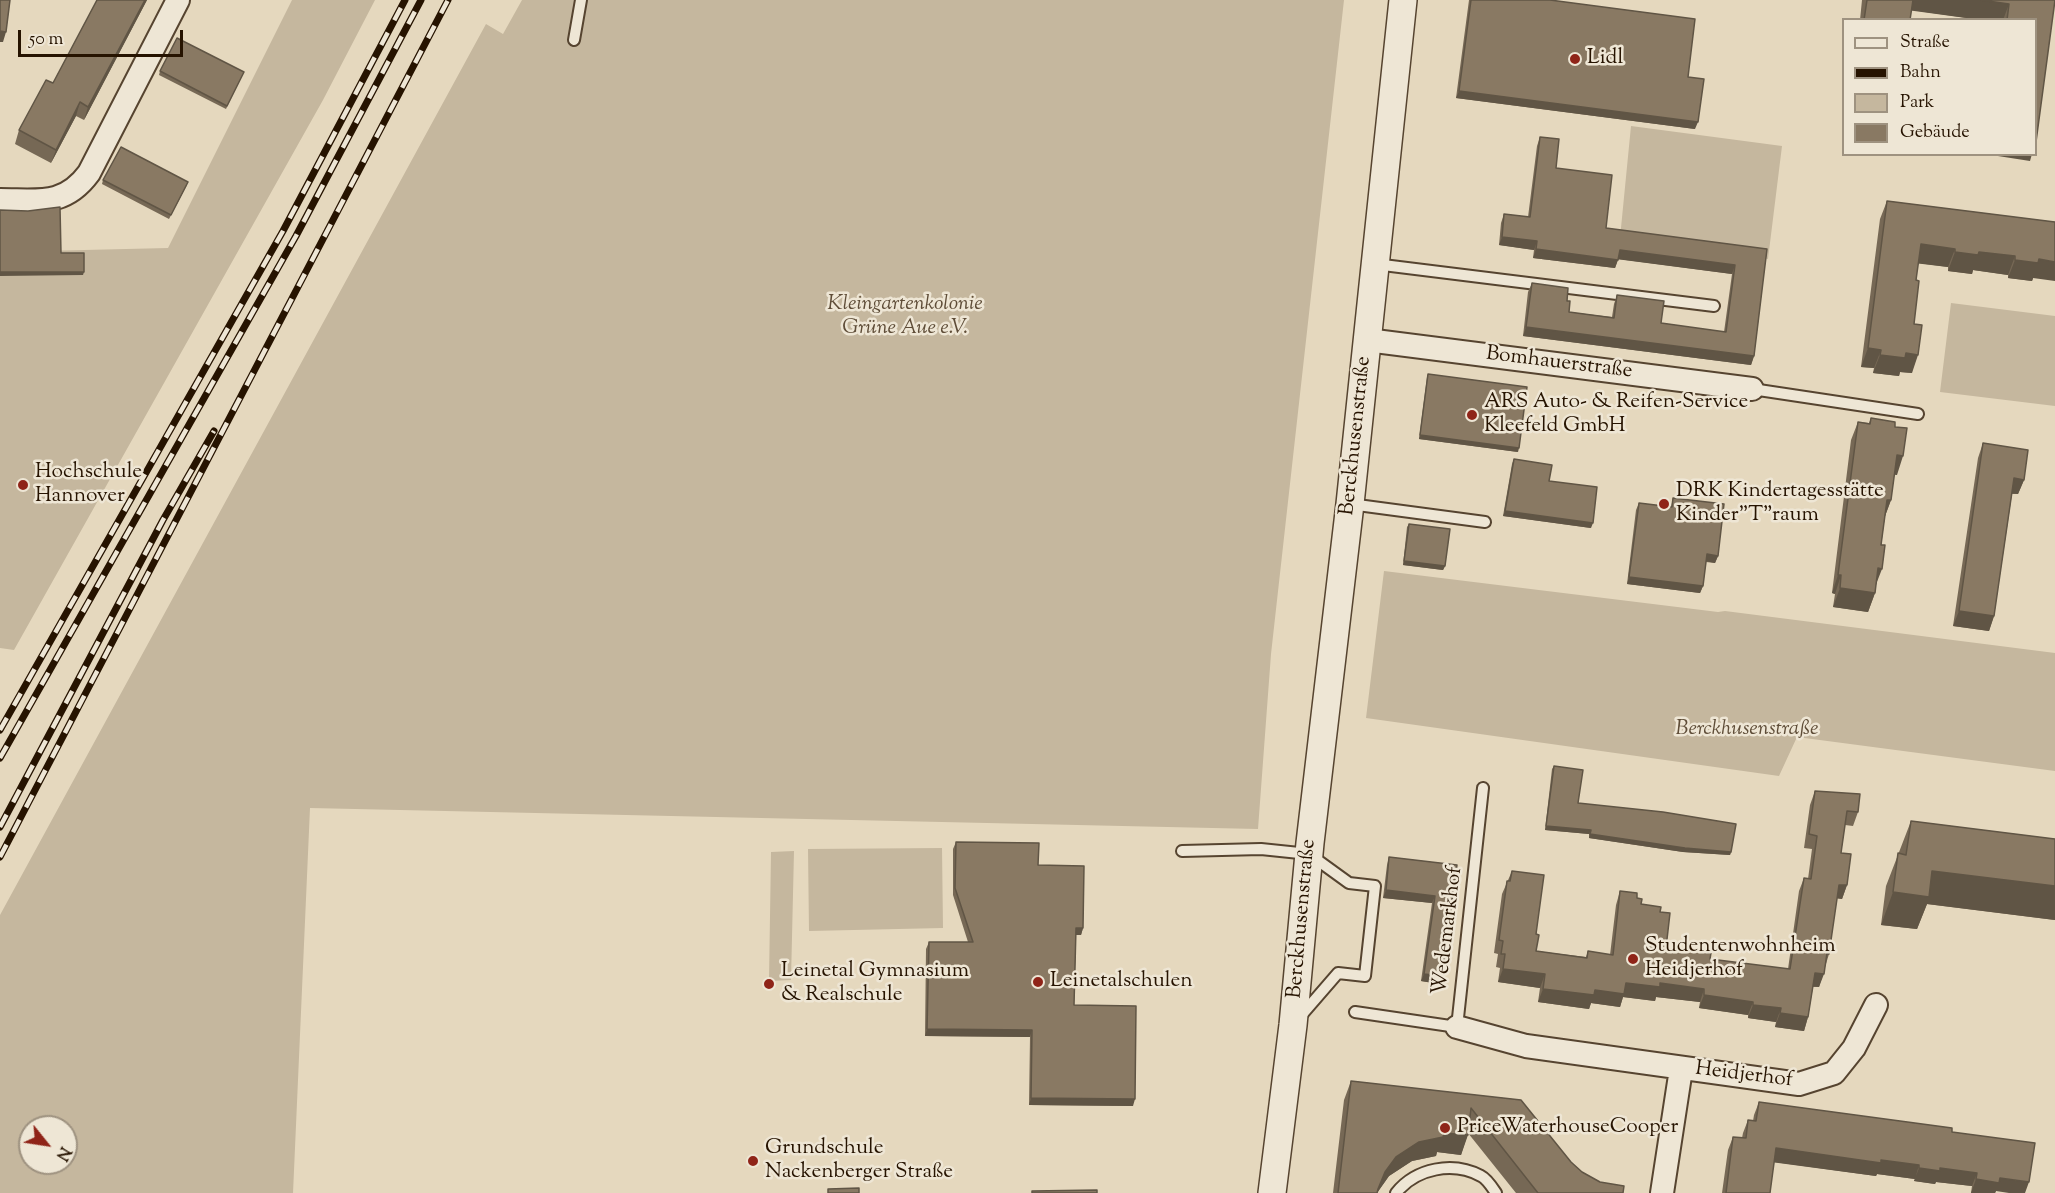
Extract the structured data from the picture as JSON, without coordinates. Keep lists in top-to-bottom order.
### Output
{
  "streets": {
    "street": ["Bomhauerstraße", "Berckhusenstraße", "Heidjerhof"],
    "lane": ["Wedemarkhof"]
  },
  "crossings": [
    ["Bomhauerstraße", "Berckhusenstraße"],
    ["Wedemarkhof", "Heidjerhof"]
  ],
  "parks": ["Kleingartenkolonie Grüne Aue e.V.", "Berckhusenstraße"],
  "places": [
    "Lidl",
    "ARS Auto- & Reifen-Service Kleefeld GmbH",
    "Hochschule Hannover",
    "DRK Kindertagesstätte Kinder\"T\"raum",
    "Studentenwohnheim Heidjerhof",
    "Leinetalschulen",
    "Leinetal Gymnasium & Realschule",
    "PriceWaterhouseCooper",
    "Grundschule Nackenberger Straße"
  ],
  "legend": [
    "Straße",
    "Bahn",
    "Park",
    "Gebäude"
  ],
  "scale_bar": "50 m",
  "north": "bottom right"
}
